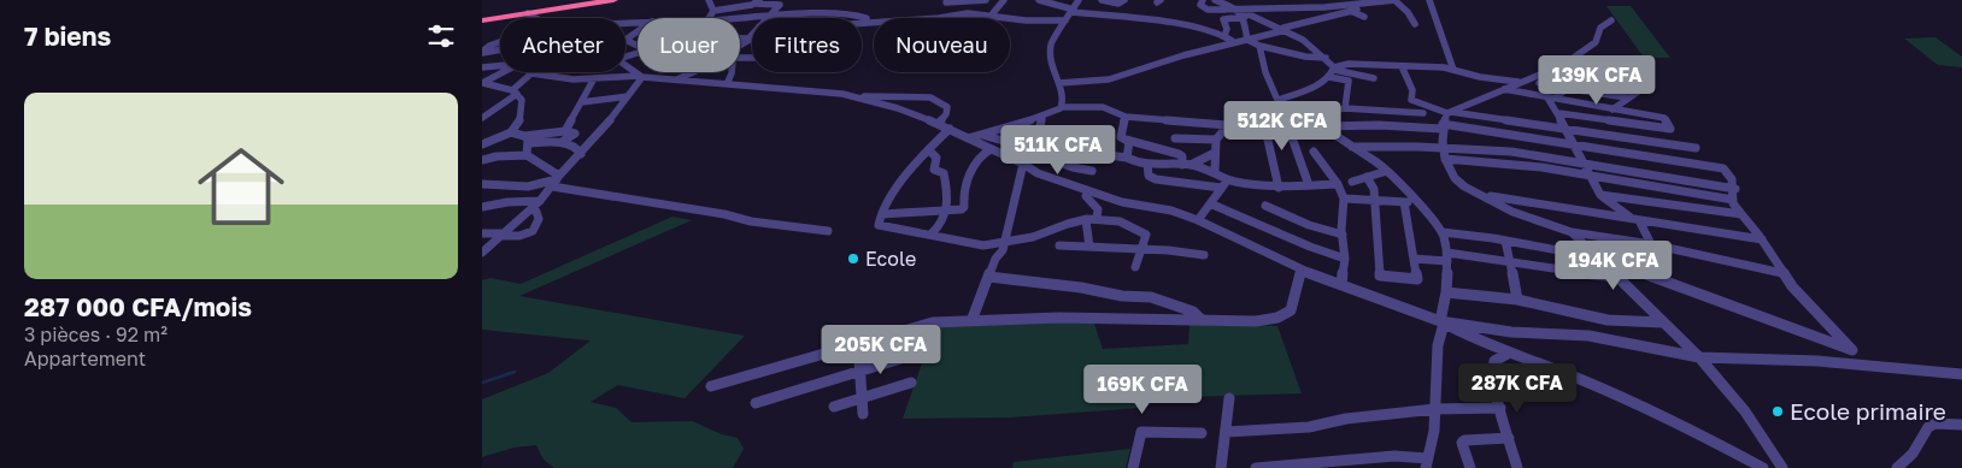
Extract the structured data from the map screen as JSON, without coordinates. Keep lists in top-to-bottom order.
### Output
{
  "places": ["Ecole", "Ecole primaire"],
  "page": {
    "heading": "7 biens",
    "chip": [
      "Acheter",
      "Louer",
      "Filtres",
      "Nouveau"
    ],
    "price": [
      "139K CFA",
      "512K CFA",
      "511K CFA",
      "194K CFA",
      "205K CFA",
      "287K CFA",
      "169K CFA"
    ],
    "list": [
      {
        "name": "287 000 CFA/mois",
        "note": "3 pièces · 92 m² · Appartement"
      }
    ]
  }
}
